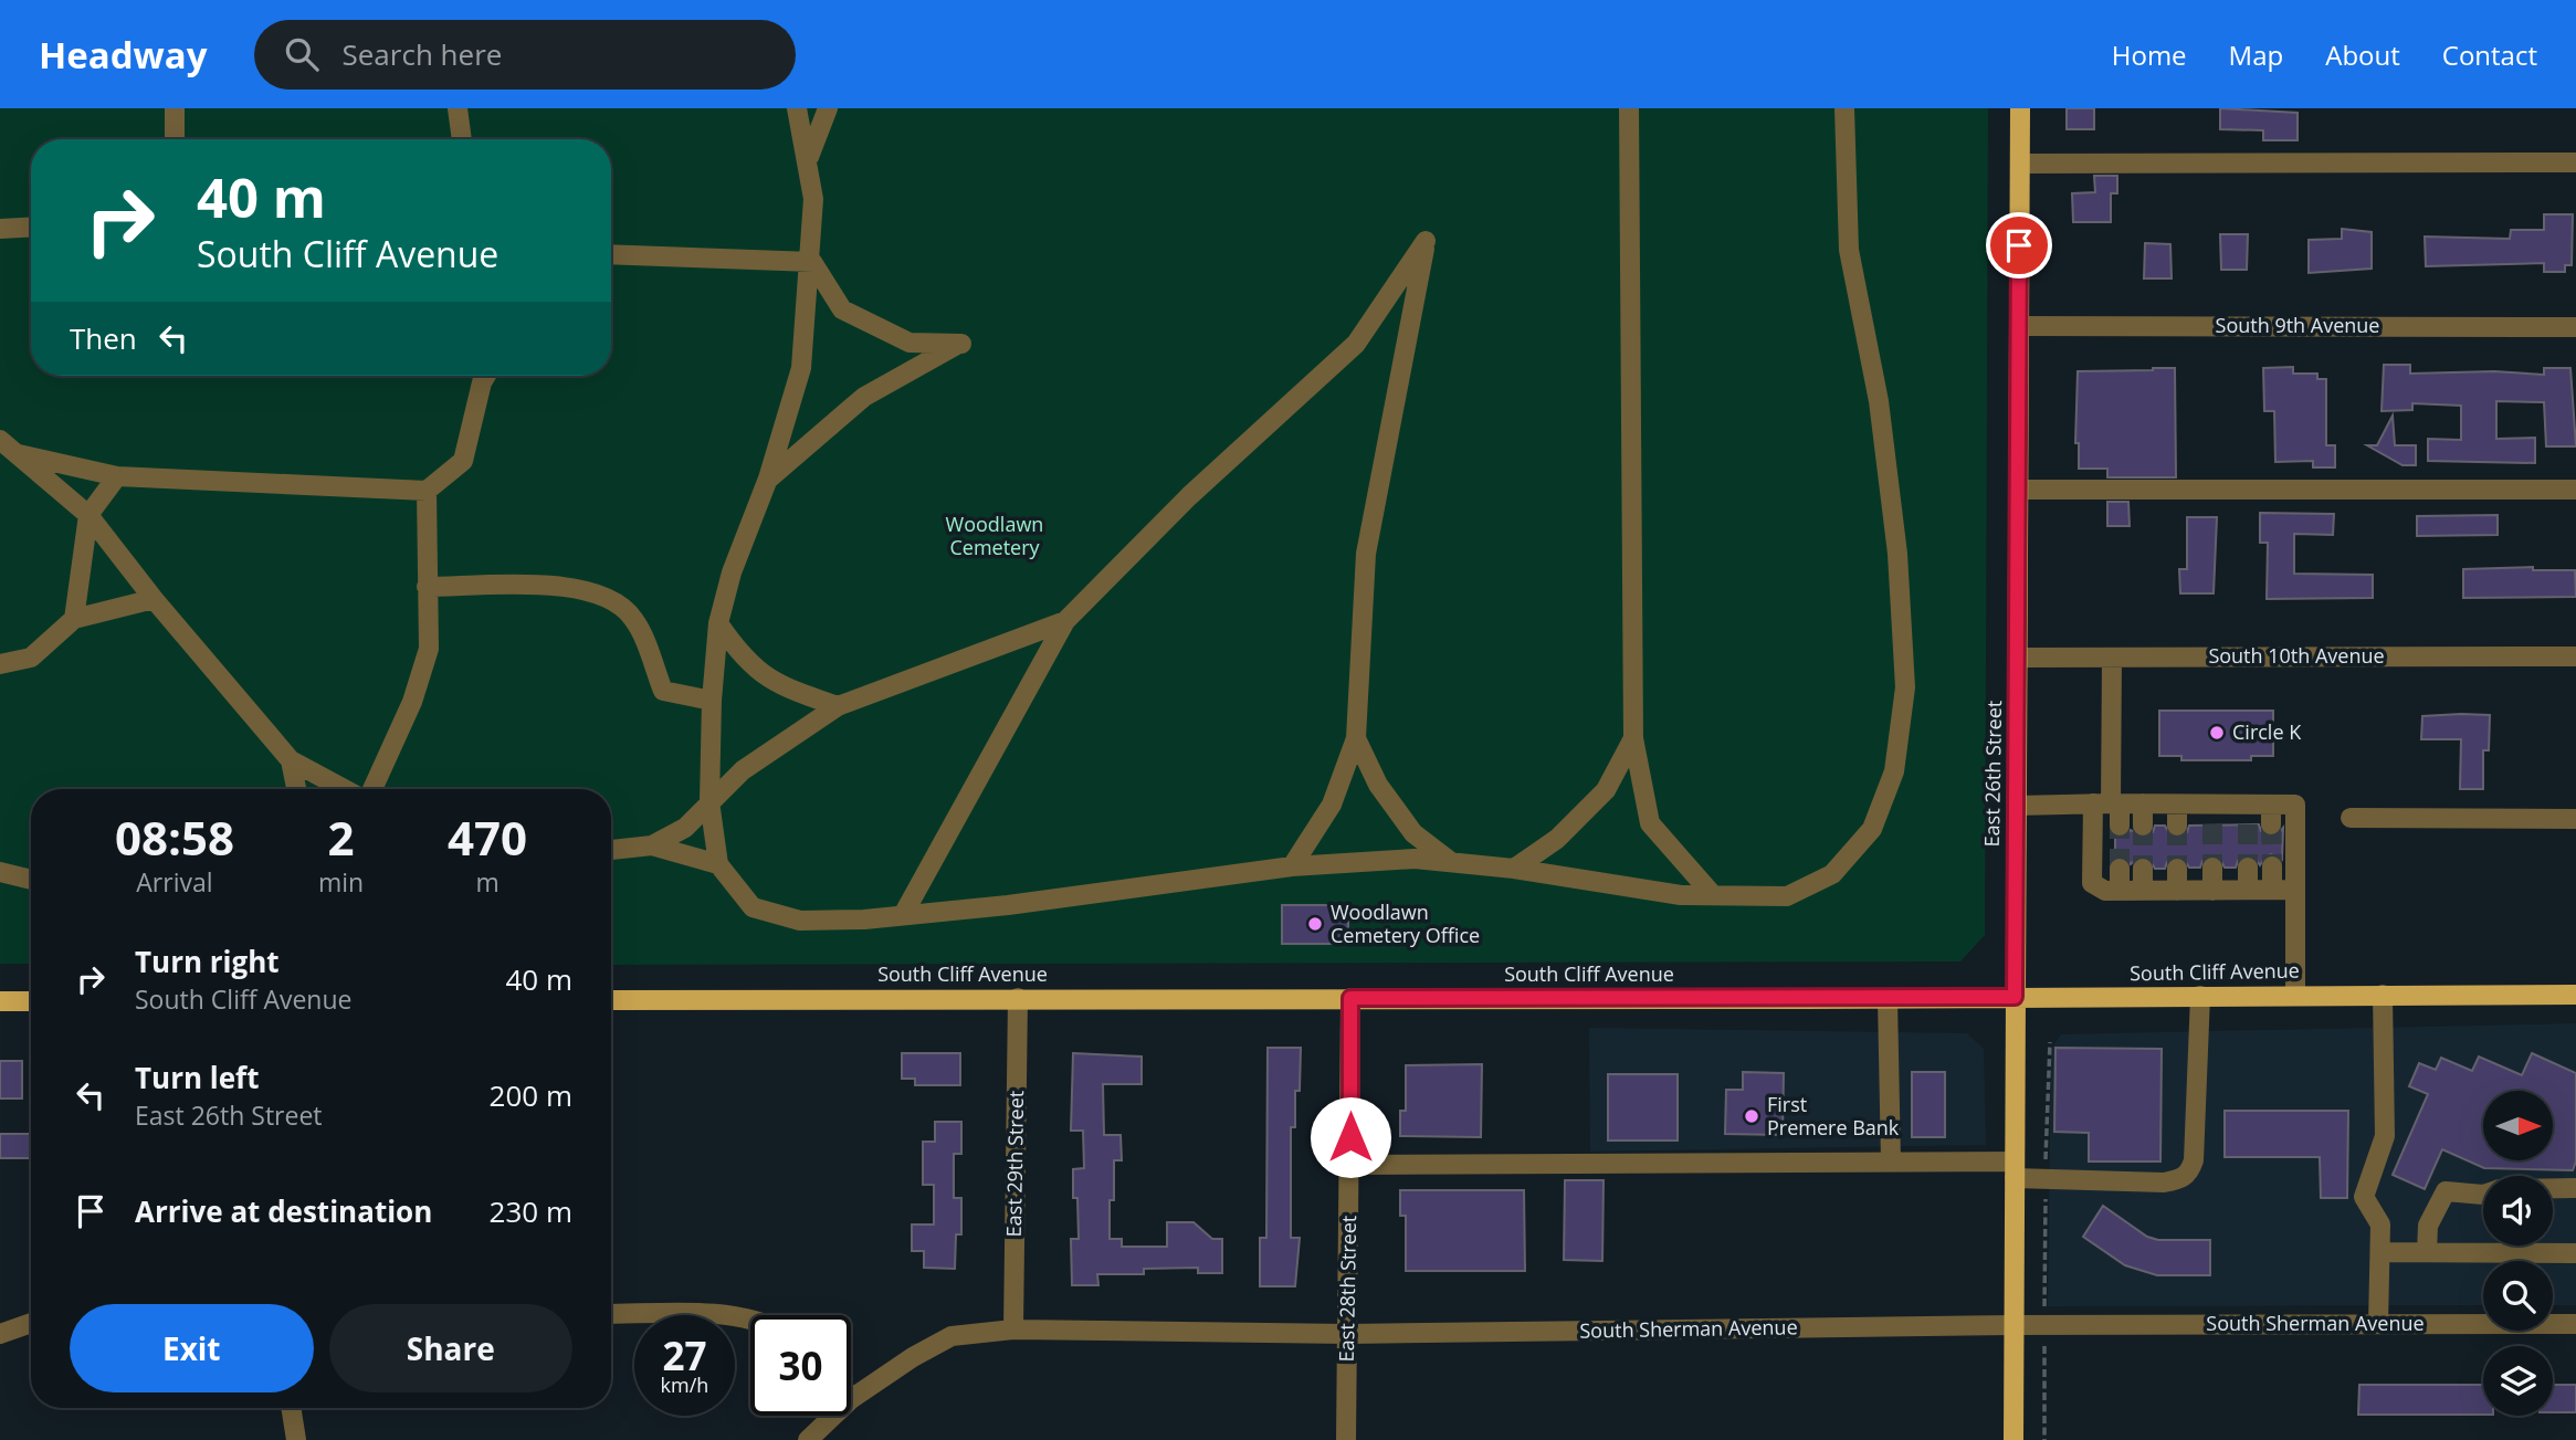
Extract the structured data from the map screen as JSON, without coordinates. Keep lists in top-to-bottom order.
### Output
{
  "streets": {
    "main road": ["East 26th Street", "South Cliff Avenue"],
    "street": [
      "South 9th Avenue",
      "South 10th Avenue",
      "East 29th Street",
      "East 28th Street",
      "South Sherman Avenue"
    ]
  },
  "crossings": [
    ["South 9th Avenue", "East 26th Street"],
    ["South 10th Avenue", "East 26th Street"],
    ["East 26th Street", "South Cliff Avenue"],
    ["East 26th Street", "South Sherman Avenue"],
    ["South Cliff Avenue", "East 29th Street"],
    ["South Cliff Avenue", "East 28th Street"],
    ["East 29th Street", "South Sherman Avenue"],
    ["East 28th Street", "South Sherman Avenue"]
  ],
  "parks": ["Woodlawn Cemetery"],
  "places": ["Circle K", "Woodlawn Cemetery Office", "First Premere Bank"],
  "north": "right",
  "page": {
    "header": "Headway",
    "search": "Search here",
    "nav": [
      "Home",
      "Map",
      "About",
      "Contact"
    ],
    "turn": ["40 m", "South Cliff Avenue"],
    "then": "Then",
    "eta": [
      "08:58",
      "Arrival",
      "2",
      "min",
      "470",
      "m"
    ],
    "list": [
      {
        "name": "Turn right",
        "note": "South Cliff Avenue",
        "value": "40 m"
      },
      {
        "name": "Turn left",
        "note": "East 26th Street",
        "value": "200 m"
      },
      {
        "name": "Arrive at destination",
        "value": "230 m"
      }
    ],
    "buttons": ["Exit", "Share"],
    "speed": "27 km/h",
    "limit": "30"
  }
}
